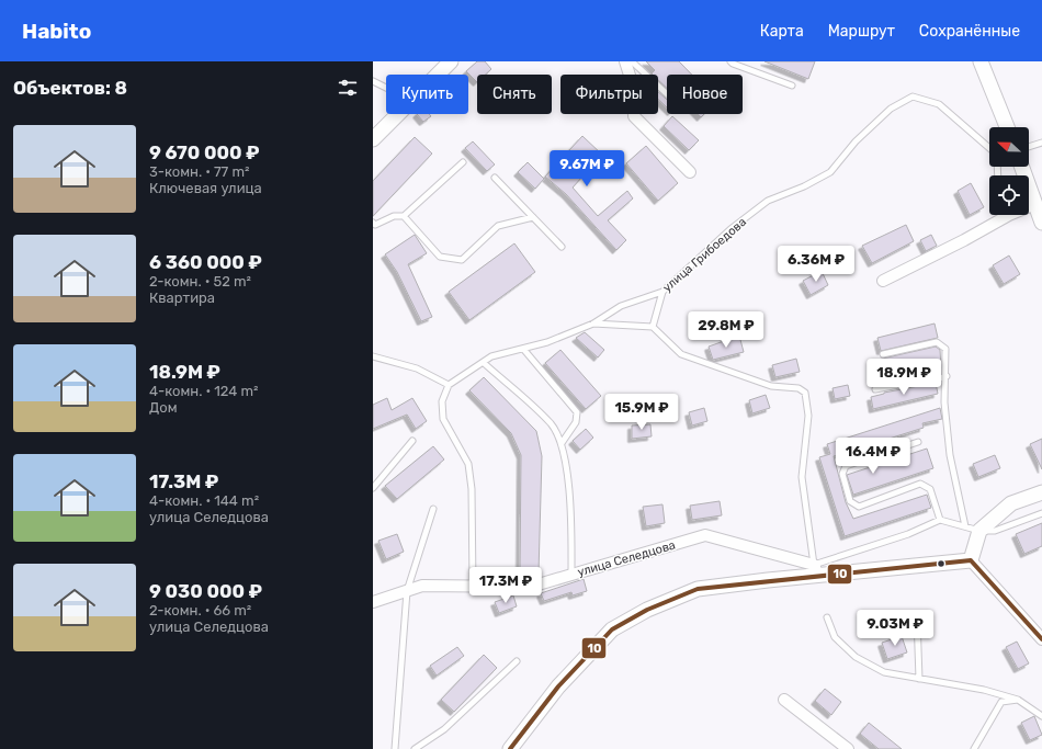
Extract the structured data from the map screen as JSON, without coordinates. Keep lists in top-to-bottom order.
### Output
{
  "streets": {
    "street": ["улица Селедцова"],
    "lane": ["улица Грибоедова"]
  },
  "lines": ["transit line 10"],
  "north": "left",
  "page": {
    "header": "Habito",
    "nav": ["Карта", "Маршрут", "Сохранённые"],
    "heading": "Объектов: 8",
    "chip": [
      "Купить",
      "Снять",
      "Фильтры",
      "Новое"
    ],
    "list": [
      {
        "name": "9 670 000 ₽",
        "note": "3-комн. · 77 m² · Ключевая улица"
      },
      {
        "name": "6 360 000 ₽",
        "note": "2-комн. · 52 m² · Квартира"
      },
      {
        "name": "18.9M ₽",
        "note": "4-комн. · 124 m² · Дом"
      },
      {
        "name": "17.3M ₽",
        "note": "4-комн. · 144 m² · улица Селедцова"
      },
      {
        "name": "9 030 000 ₽",
        "note": "2-комн. · 66 m² · улица Селедцова"
      }
    ],
    "price": [
      "9.67M ₽",
      "6.36M ₽",
      "29.8M ₽",
      "18.9M ₽",
      "15.9M ₽",
      "16.4M ₽",
      "17.3M ₽",
      "9.03M ₽"
    ]
  }
}
